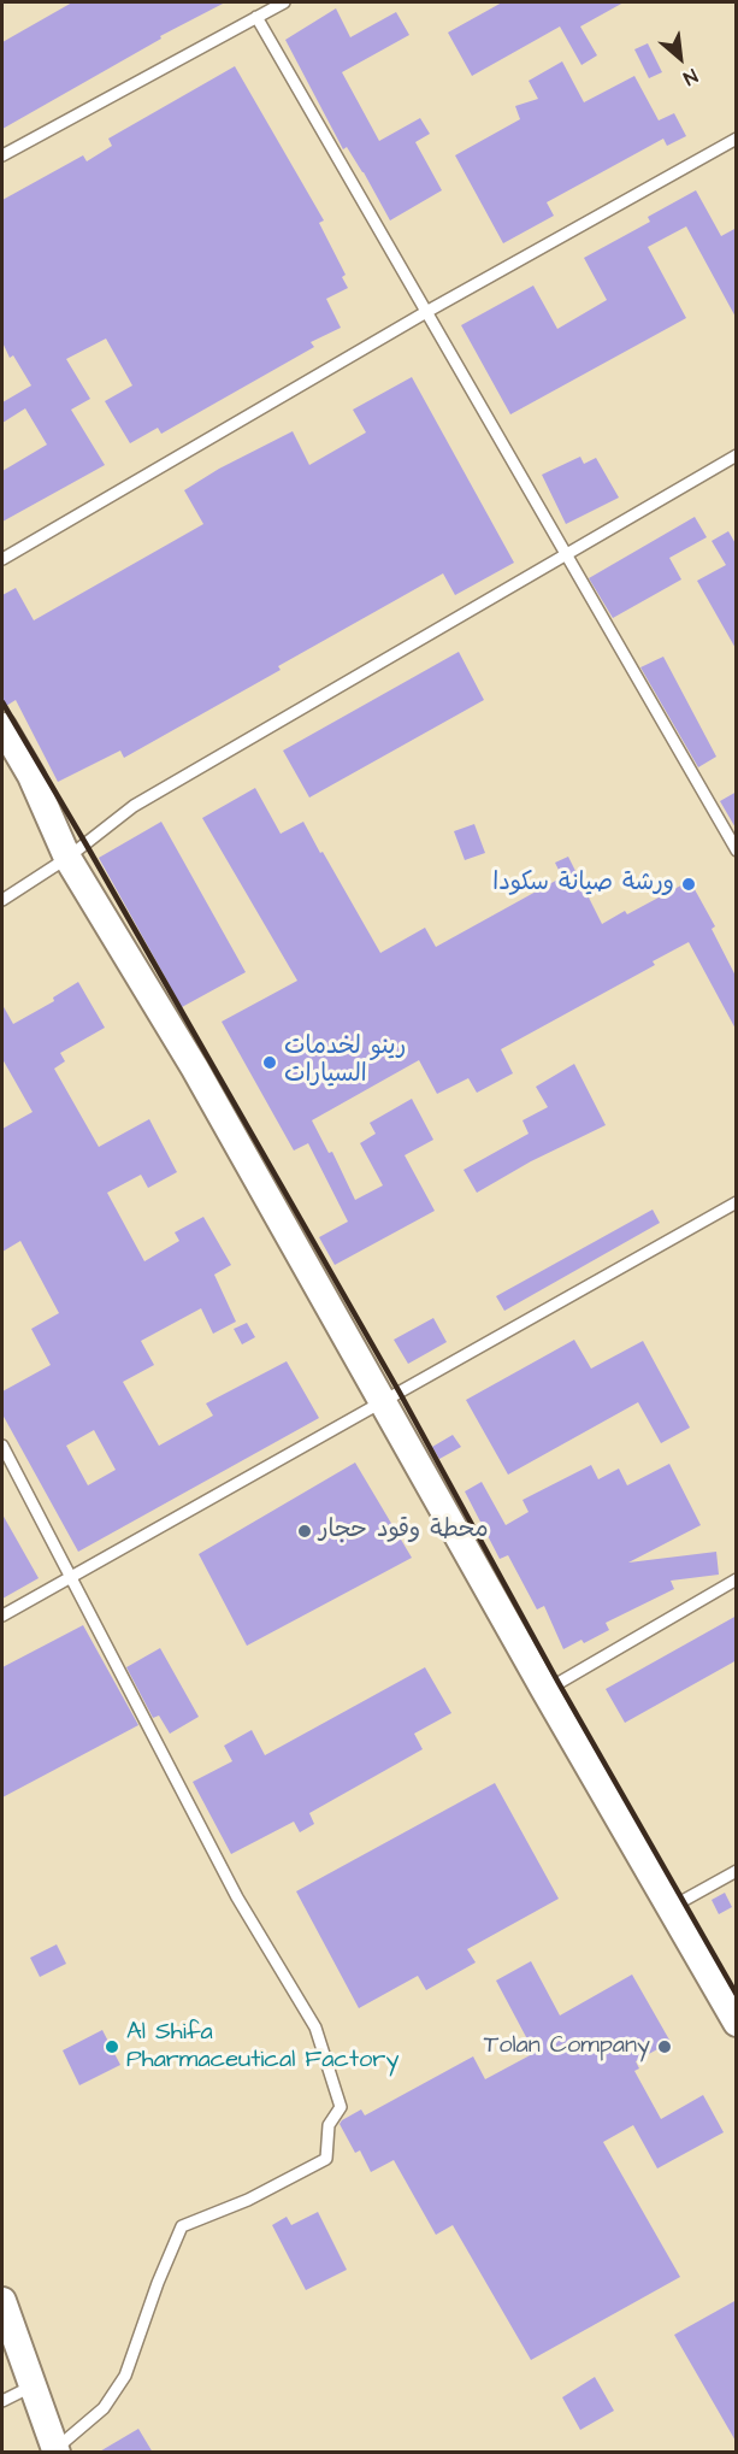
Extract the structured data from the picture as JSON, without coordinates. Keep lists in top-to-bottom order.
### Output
{
  "places": [
    "ورشة صيانة سكودا",
    "رينو لخدمات السيارات",
    "محطة وقود حجار",
    "Al Shifa Pharmaceutical Factory",
    "Tolan Company"
  ],
  "north": "bottom right"
}
